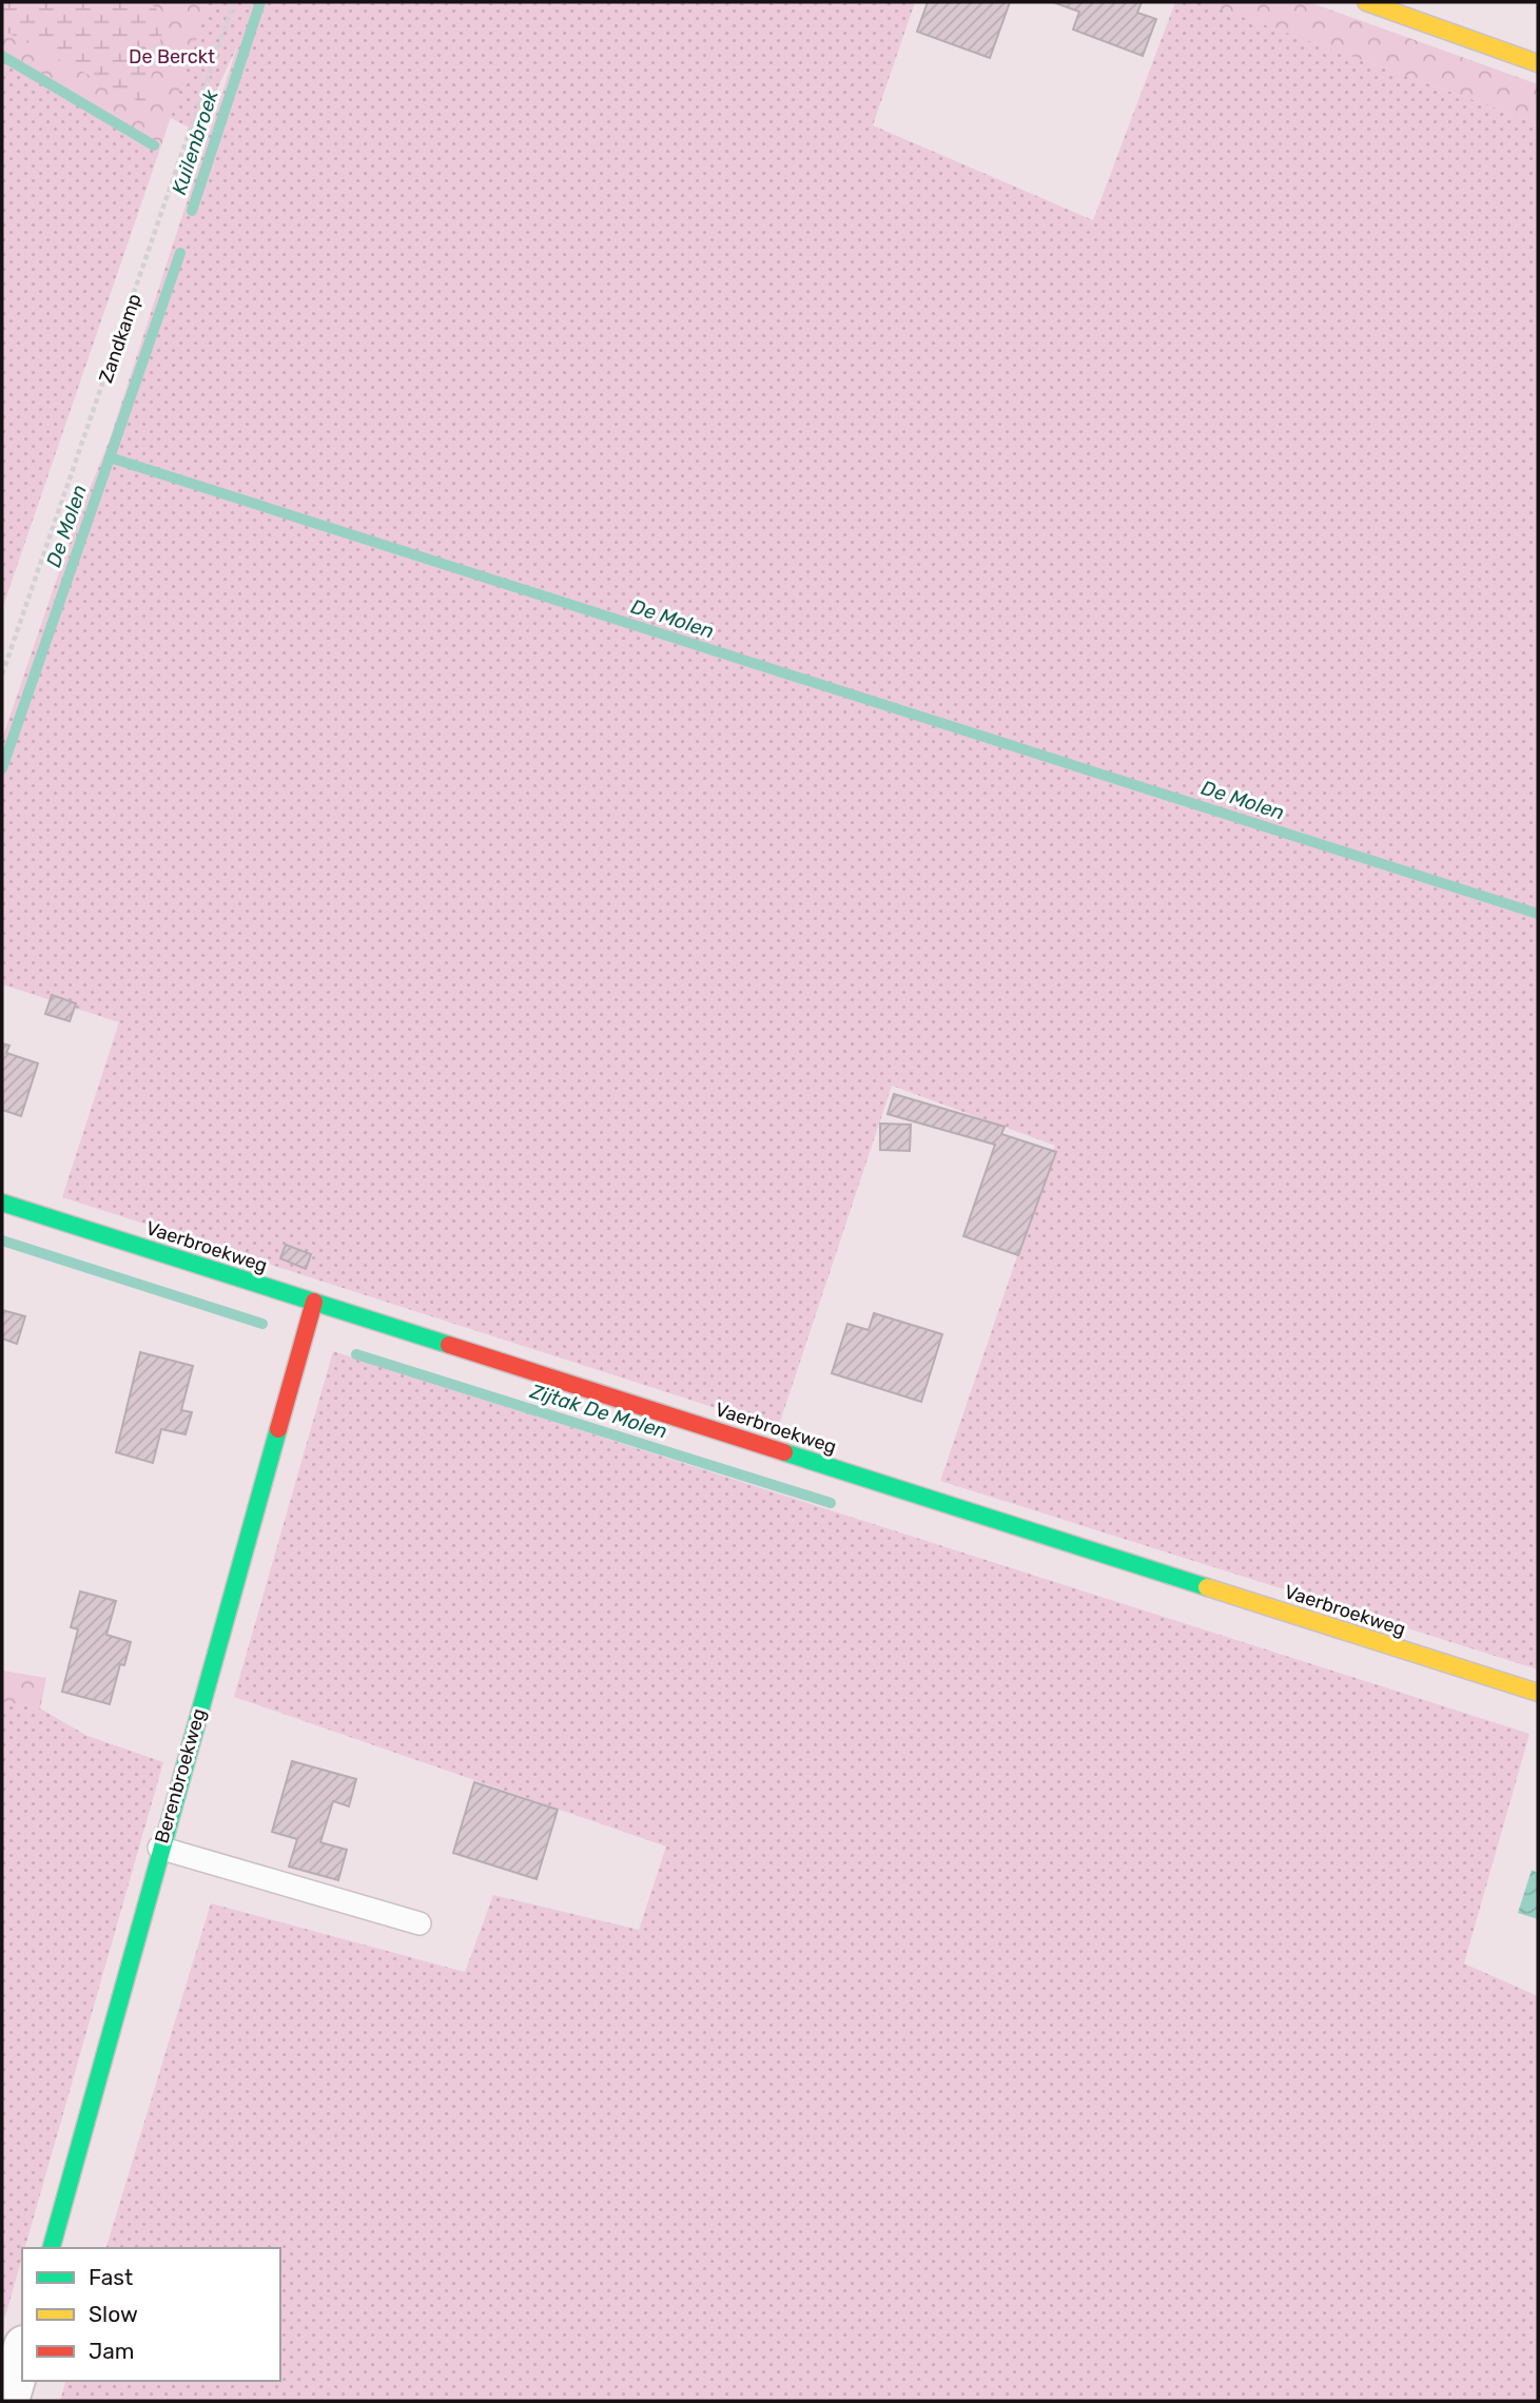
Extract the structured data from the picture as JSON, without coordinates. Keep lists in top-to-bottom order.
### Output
{
  "streets": {
    "street": ["Vaerbroekweg", "Berenbroekweg"],
    "path": ["Zandkamp"]
  },
  "crossings": [
    ["Vaerbroekweg", "Berenbroekweg"]
  ],
  "water": ["Kuilenbroek", "De Molen", "Zijtak De Molen"],
  "parks": ["De Berckt"],
  "legend": ["Fast", "Slow", "Jam"]
}
